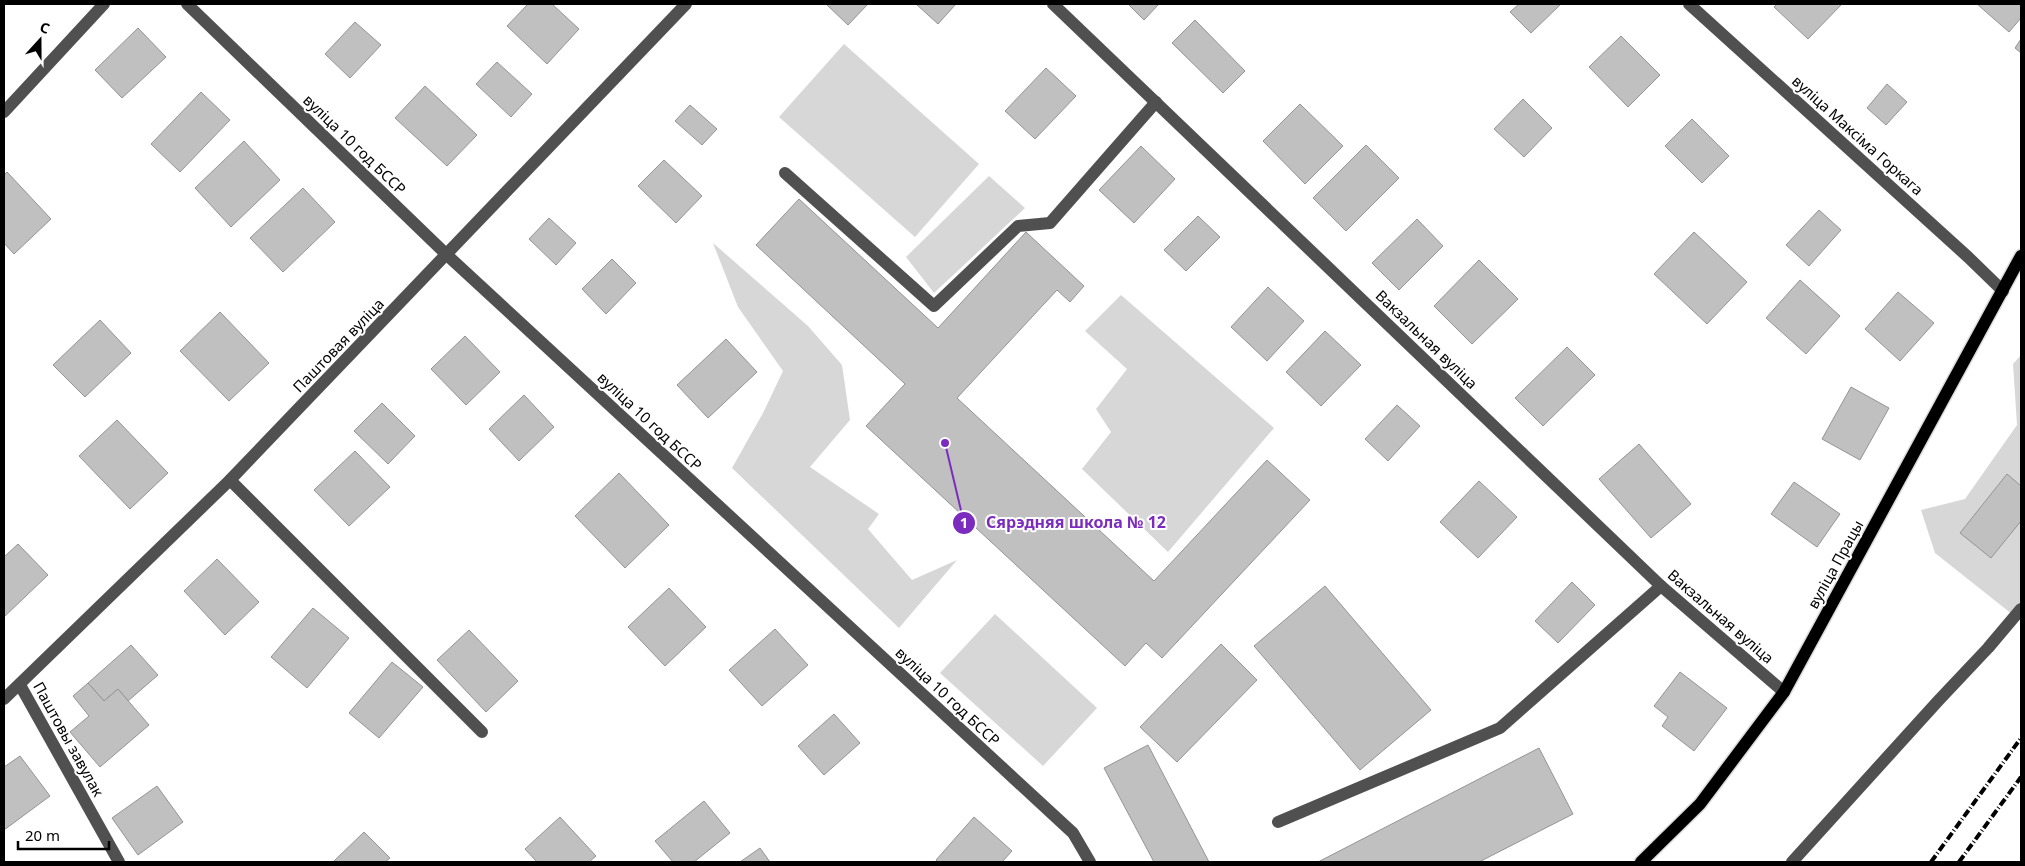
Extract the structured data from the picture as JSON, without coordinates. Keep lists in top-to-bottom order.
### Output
{
  "streets": {
    "main road": ["вуліца Працы"],
    "street": [
      "вуліца Максіма Горкага",
      "вуліца 10 год БССР",
      "Вакзальная вуліца",
      "Паштовая вуліца",
      "Паштовы завулак"
    ]
  },
  "crossings": [
    ["вуліца Максіма Горкага", "вуліца Працы"],
    ["вуліца 10 год БССР", "Паштовая вуліца"],
    ["Вакзальная вуліца", "вуліца Працы"],
    ["Паштовая вуліца", "Паштовы завулак"]
  ],
  "places": ["Сярэдняя школа № 12"],
  "scale_bar": "20 m",
  "north": "top"
}
